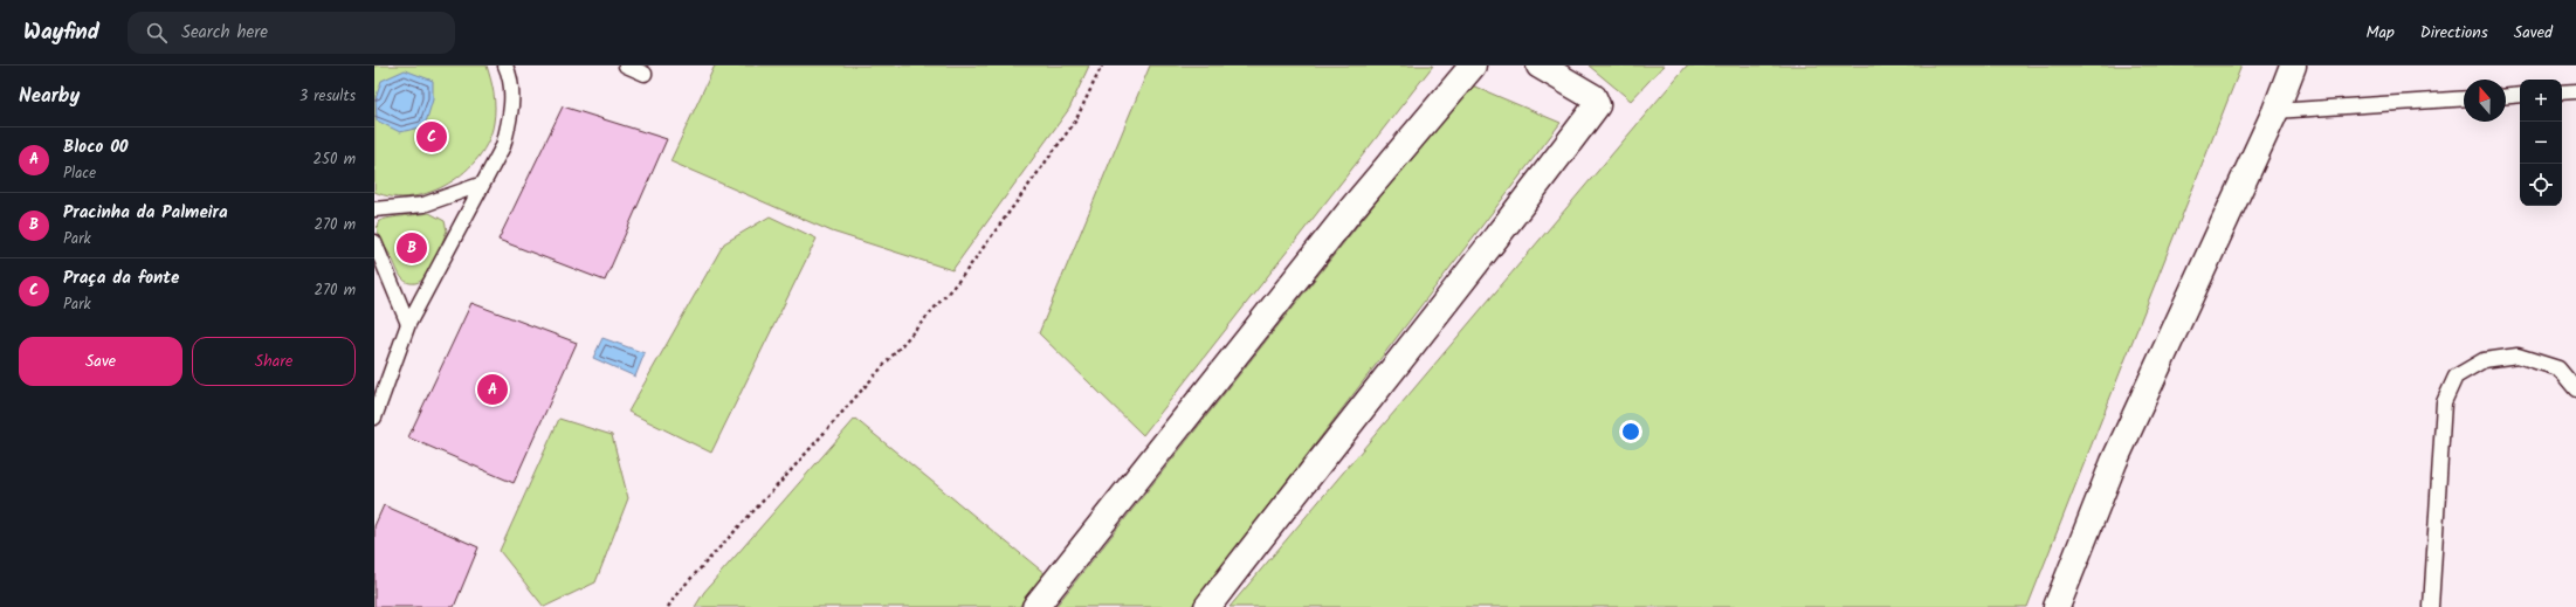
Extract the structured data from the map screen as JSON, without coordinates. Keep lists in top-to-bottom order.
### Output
{
  "north": "top",
  "page": {
    "header": "Wayfind",
    "search": "Search here",
    "nav": ["Map", "Directions", "Saved"],
    "heading": ["Nearby", "3 results"],
    "map_buttons": ["+", "−"],
    "pins": ["C", "B", "A"],
    "list": [
      {
        "mark": "A",
        "name": "Bloco 00",
        "note": "Place",
        "value": "250 m"
      },
      {
        "mark": "B",
        "name": "Pracinha da Palmeira",
        "note": "Park",
        "value": "270 m"
      },
      {
        "mark": "C",
        "name": "Praça da fonte",
        "note": "Park",
        "value": "270 m"
      }
    ],
    "buttons": ["Save", "Share"]
  }
}
